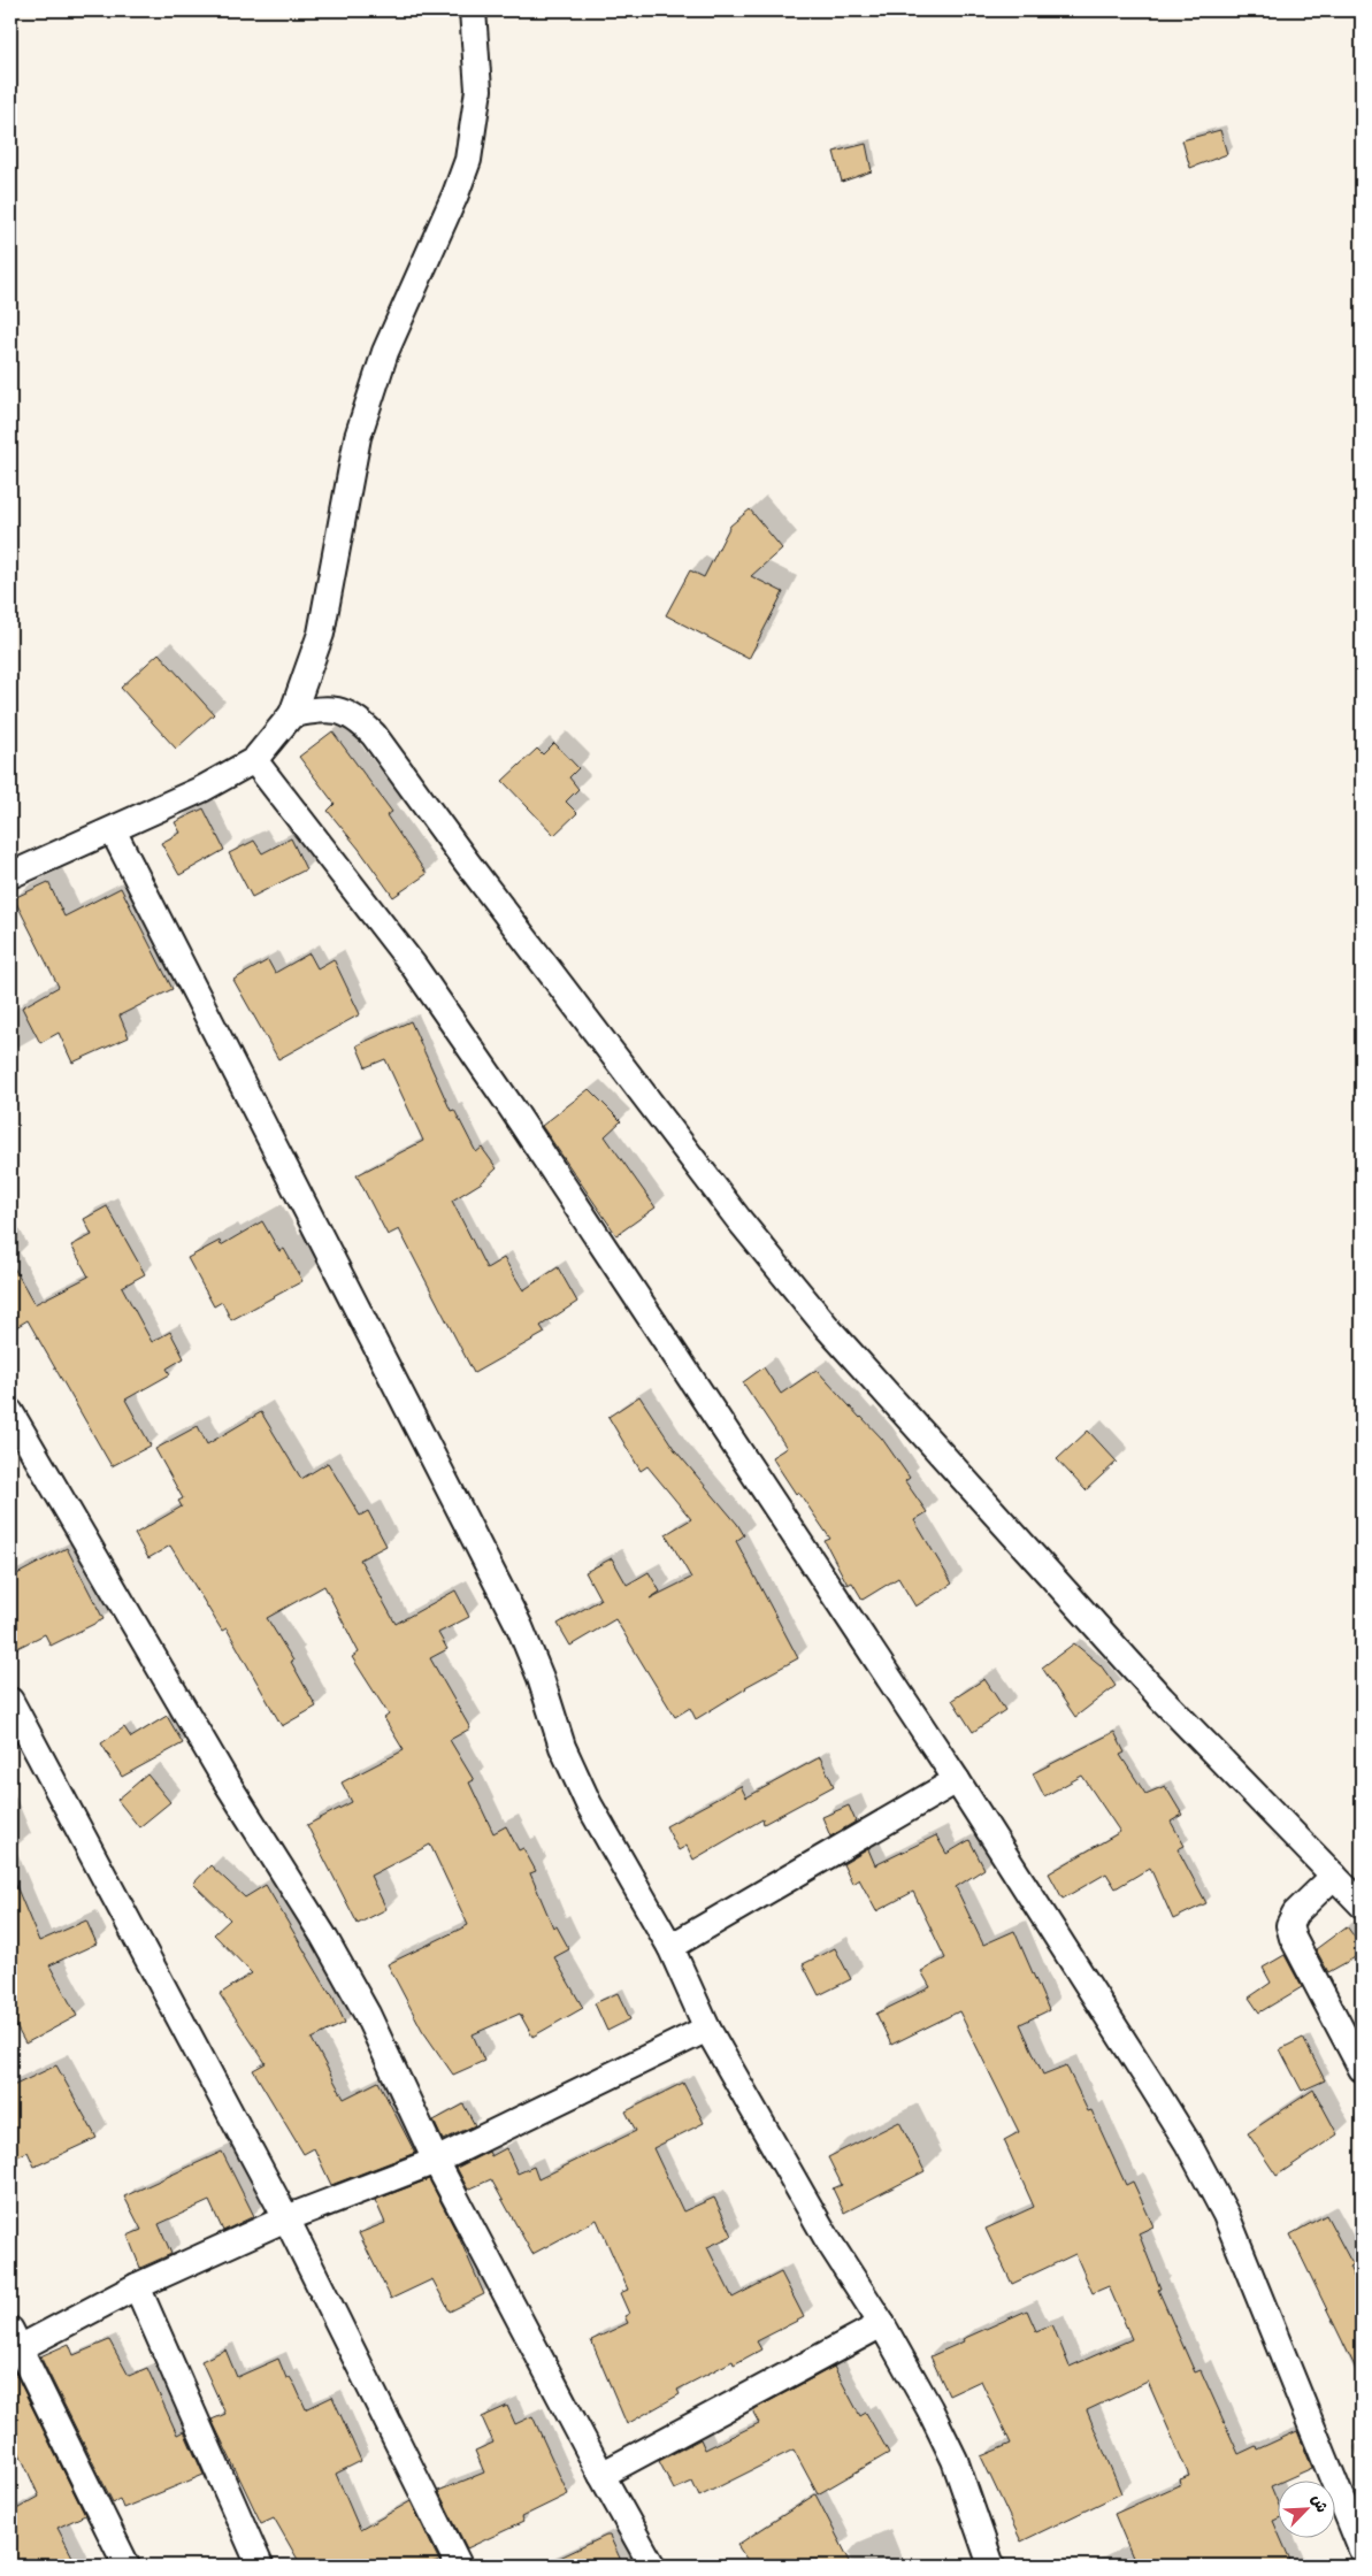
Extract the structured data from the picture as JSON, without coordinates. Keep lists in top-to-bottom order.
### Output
{
  "north": "top right"
}
